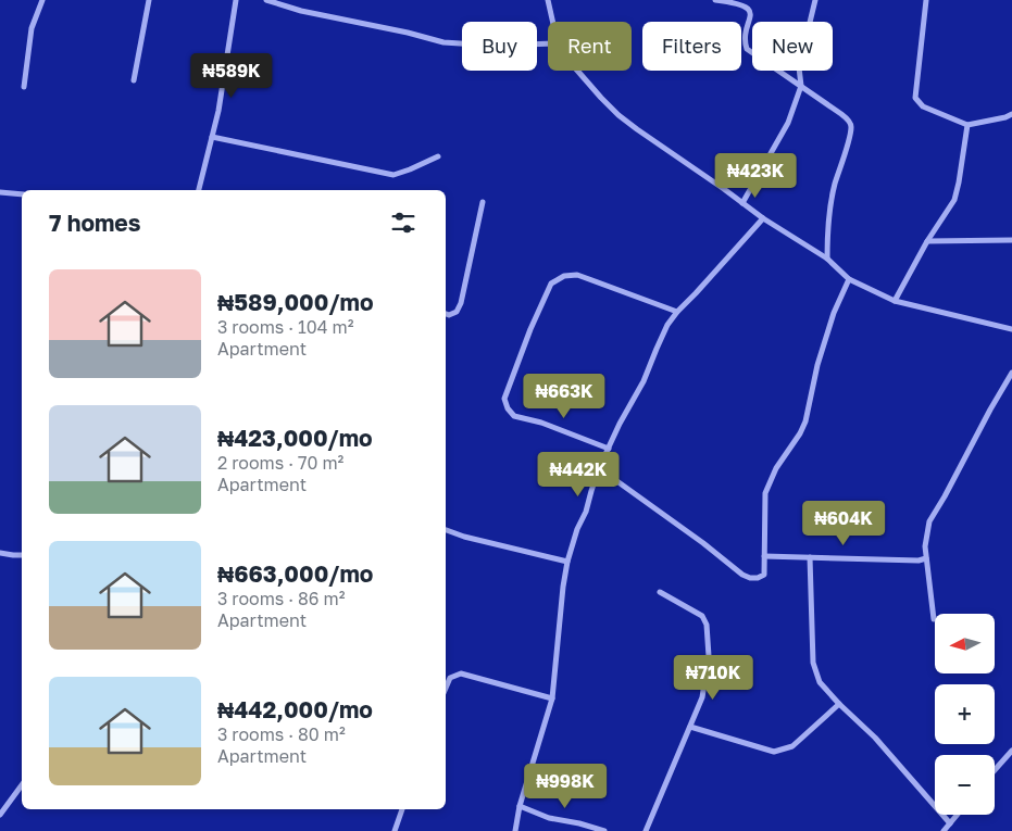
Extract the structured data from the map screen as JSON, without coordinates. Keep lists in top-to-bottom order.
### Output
{
  "north": "left",
  "page": {
    "chip": [
      "Buy",
      "Rent",
      "Filters",
      "New"
    ],
    "price": [
      "₦589K",
      "₦423K",
      "₦663K",
      "₦442K",
      "₦604K",
      "₦710K",
      "₦998K"
    ],
    "heading": "7 homes",
    "list": [
      {
        "name": "₦589,000/mo",
        "note": "3 rooms · 104 m² · Apartment"
      },
      {
        "name": "₦423,000/mo",
        "note": "2 rooms · 70 m² · Apartment"
      },
      {
        "name": "₦663,000/mo",
        "note": "3 rooms · 86 m² · Apartment"
      },
      {
        "name": "₦442,000/mo",
        "note": "3 rooms · 80 m² · Apartment"
      }
    ],
    "map_buttons": ["+", "−"]
  }
}
